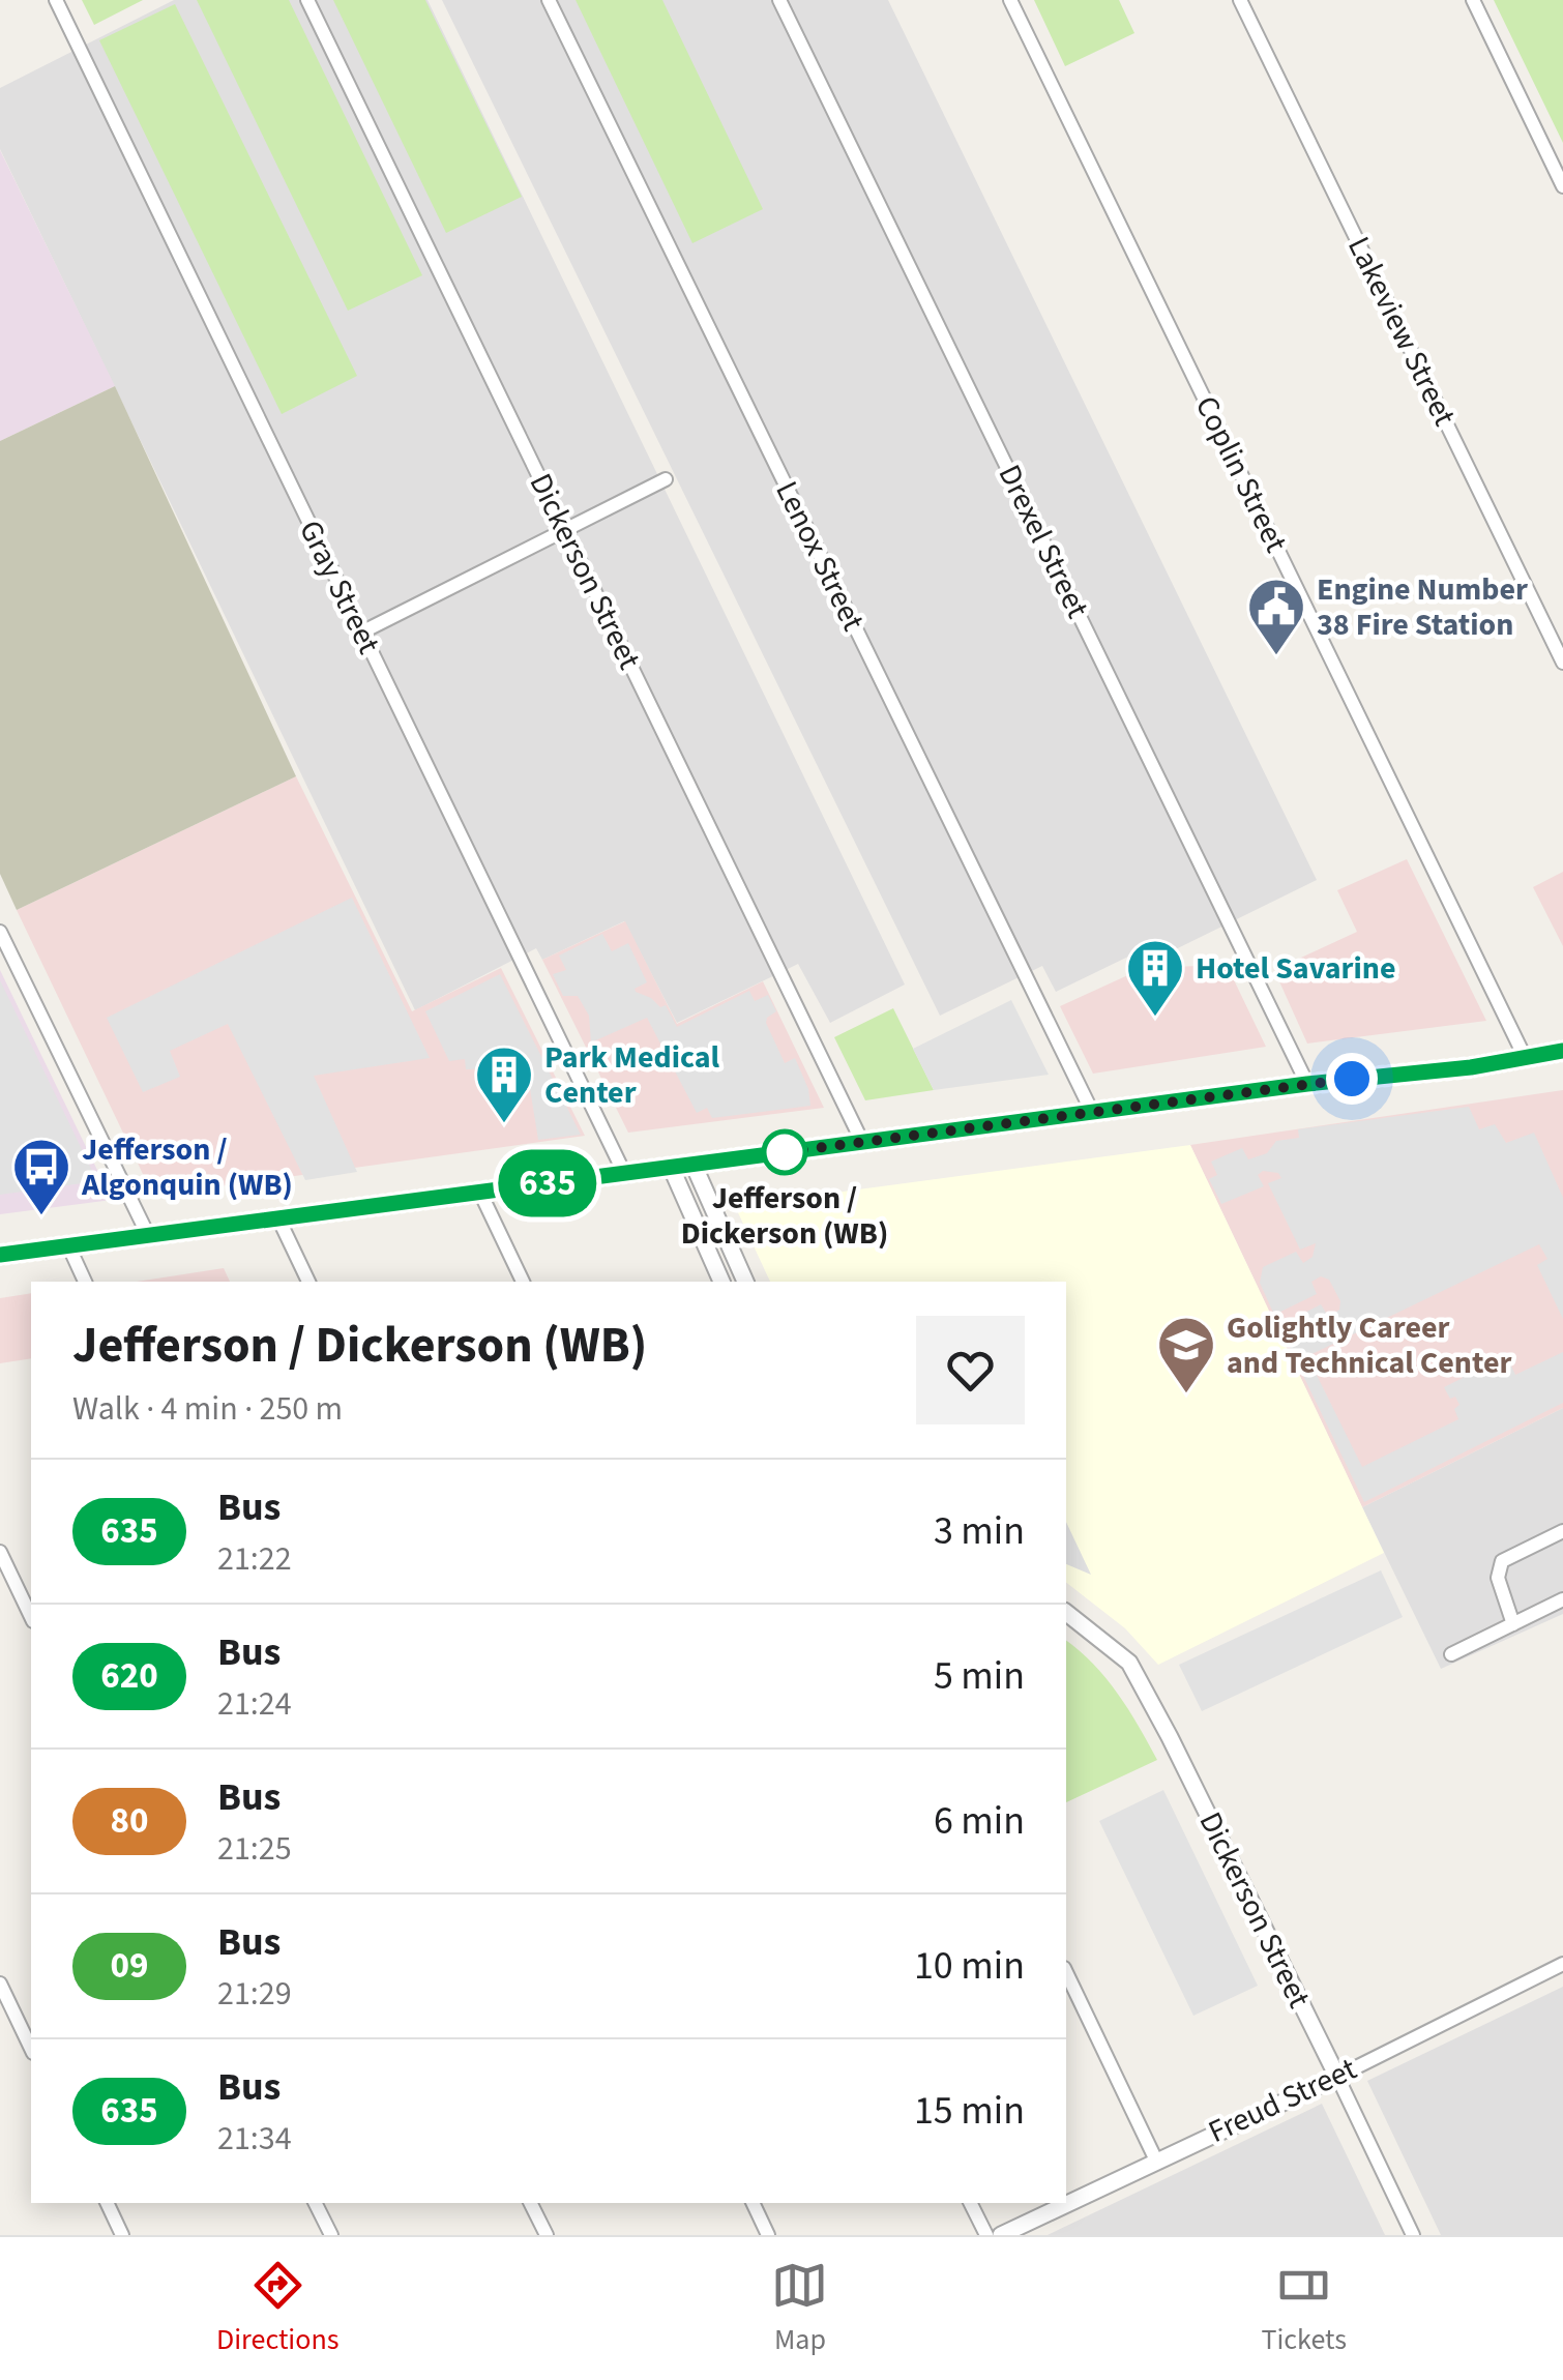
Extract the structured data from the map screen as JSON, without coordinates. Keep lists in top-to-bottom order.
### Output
{
  "streets": {
    "street": [
      "Lakeview Street",
      "Coplin Street",
      "Drexel Street",
      "Lenox Street",
      "Dickerson Street",
      "Gray Street",
      "Freud Street"
    ]
  },
  "crossings": [
    ["Dickerson Street", "Freud Street"]
  ],
  "places": {
    "public building": ["Engine Number 38 Fire Station"],
    "building": ["Hotel Savarine", "Park Medical Center"],
    "other": ["Jefferson / Dickerson (WB)"],
    "bus stop": ["Jefferson / Algonquin (WB)"],
    "school or university": ["Golightly Career and Technical Center"]
  },
  "lines": ["bus line 635"],
  "page": {
    "on_map": "635",
    "heading": ["Jefferson / Dickerson (WB)", "Walk · 4 min · 250 m"],
    "list": [
      {
        "mark": "635",
        "name": "Bus",
        "note": "21:22",
        "value": "3 min"
      },
      {
        "mark": "620",
        "name": "Bus",
        "note": "21:24",
        "value": "5 min"
      },
      {
        "mark": "80",
        "name": "Bus",
        "note": "21:25",
        "value": "6 min"
      },
      {
        "mark": "09",
        "name": "Bus",
        "note": "21:29",
        "value": "10 min"
      },
      {
        "mark": "635",
        "name": "Bus",
        "note": "21:34",
        "value": "15 min"
      }
    ],
    "tabs": ["Directions", "Map", "Tickets"]
  }
}
